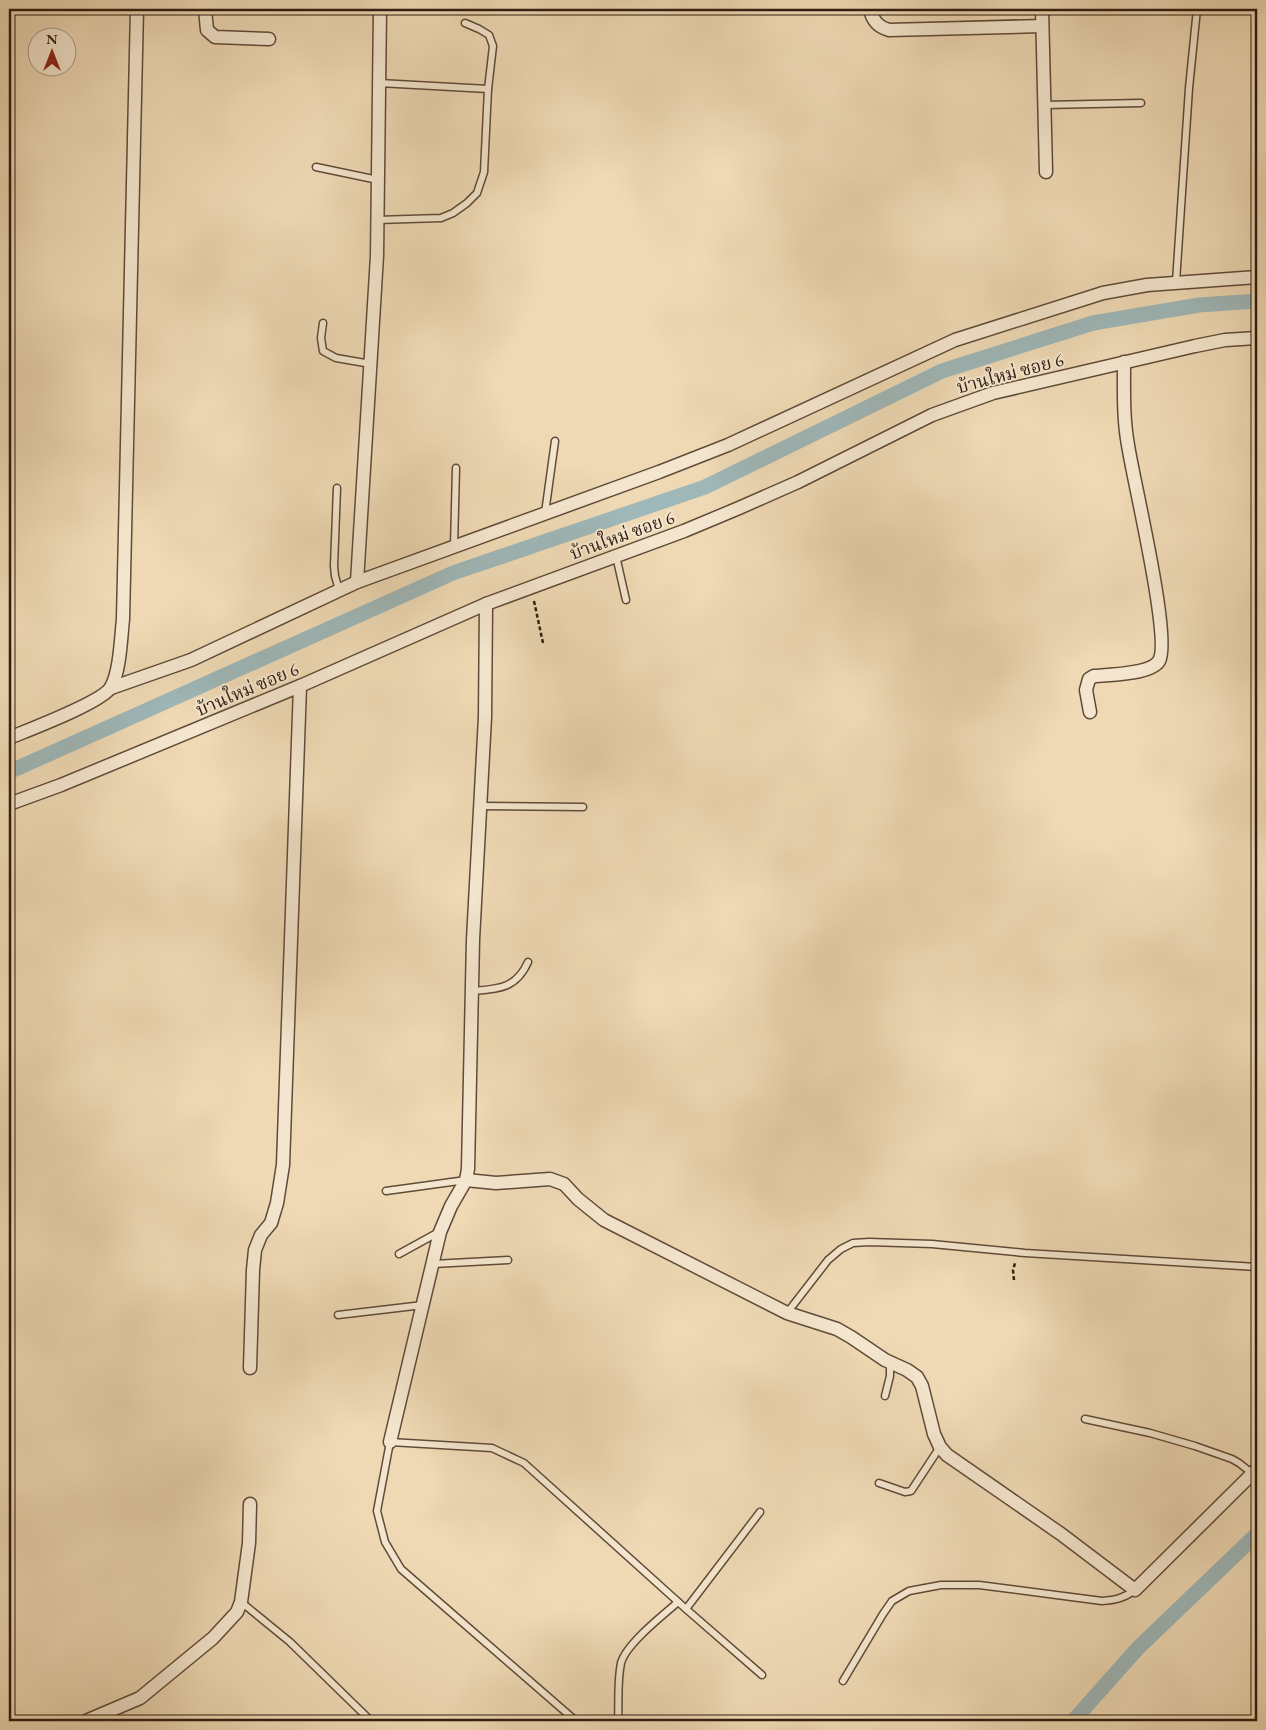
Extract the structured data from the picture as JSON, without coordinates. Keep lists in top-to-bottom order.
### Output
{
  "streets": {
    "street": ["บ้านใหม่ ซอย 6"]
  },
  "north": "top"
}
